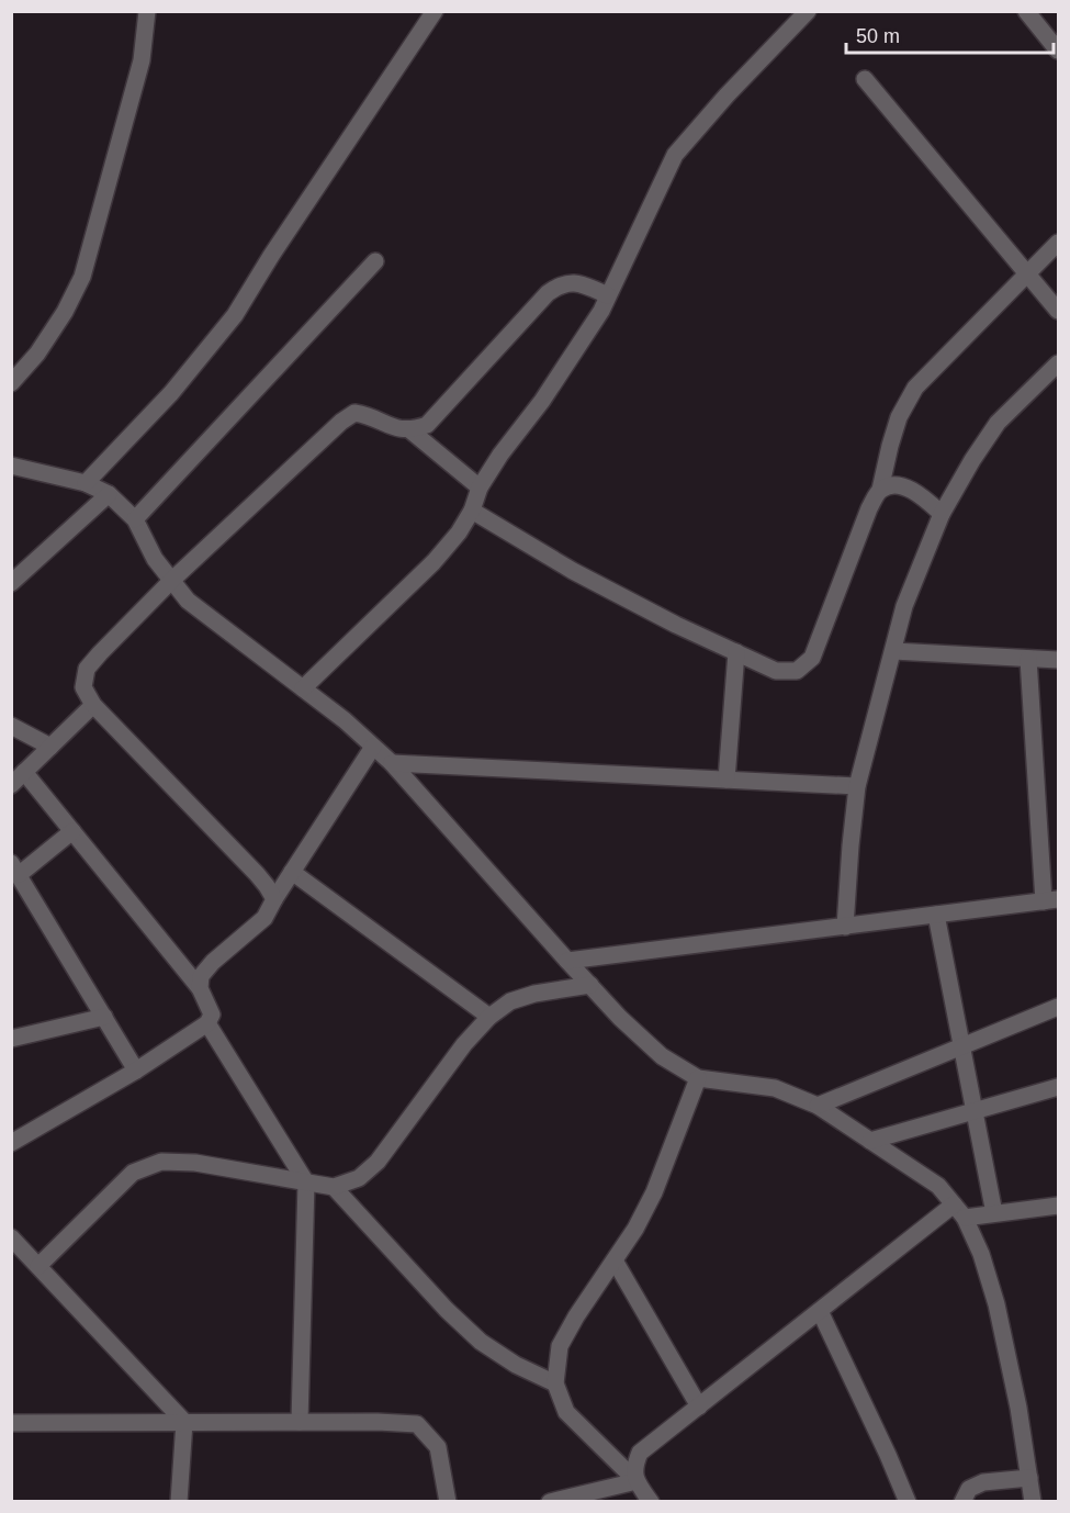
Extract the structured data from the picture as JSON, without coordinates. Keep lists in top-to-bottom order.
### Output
{
  "scale_bar": "50 m"
}
